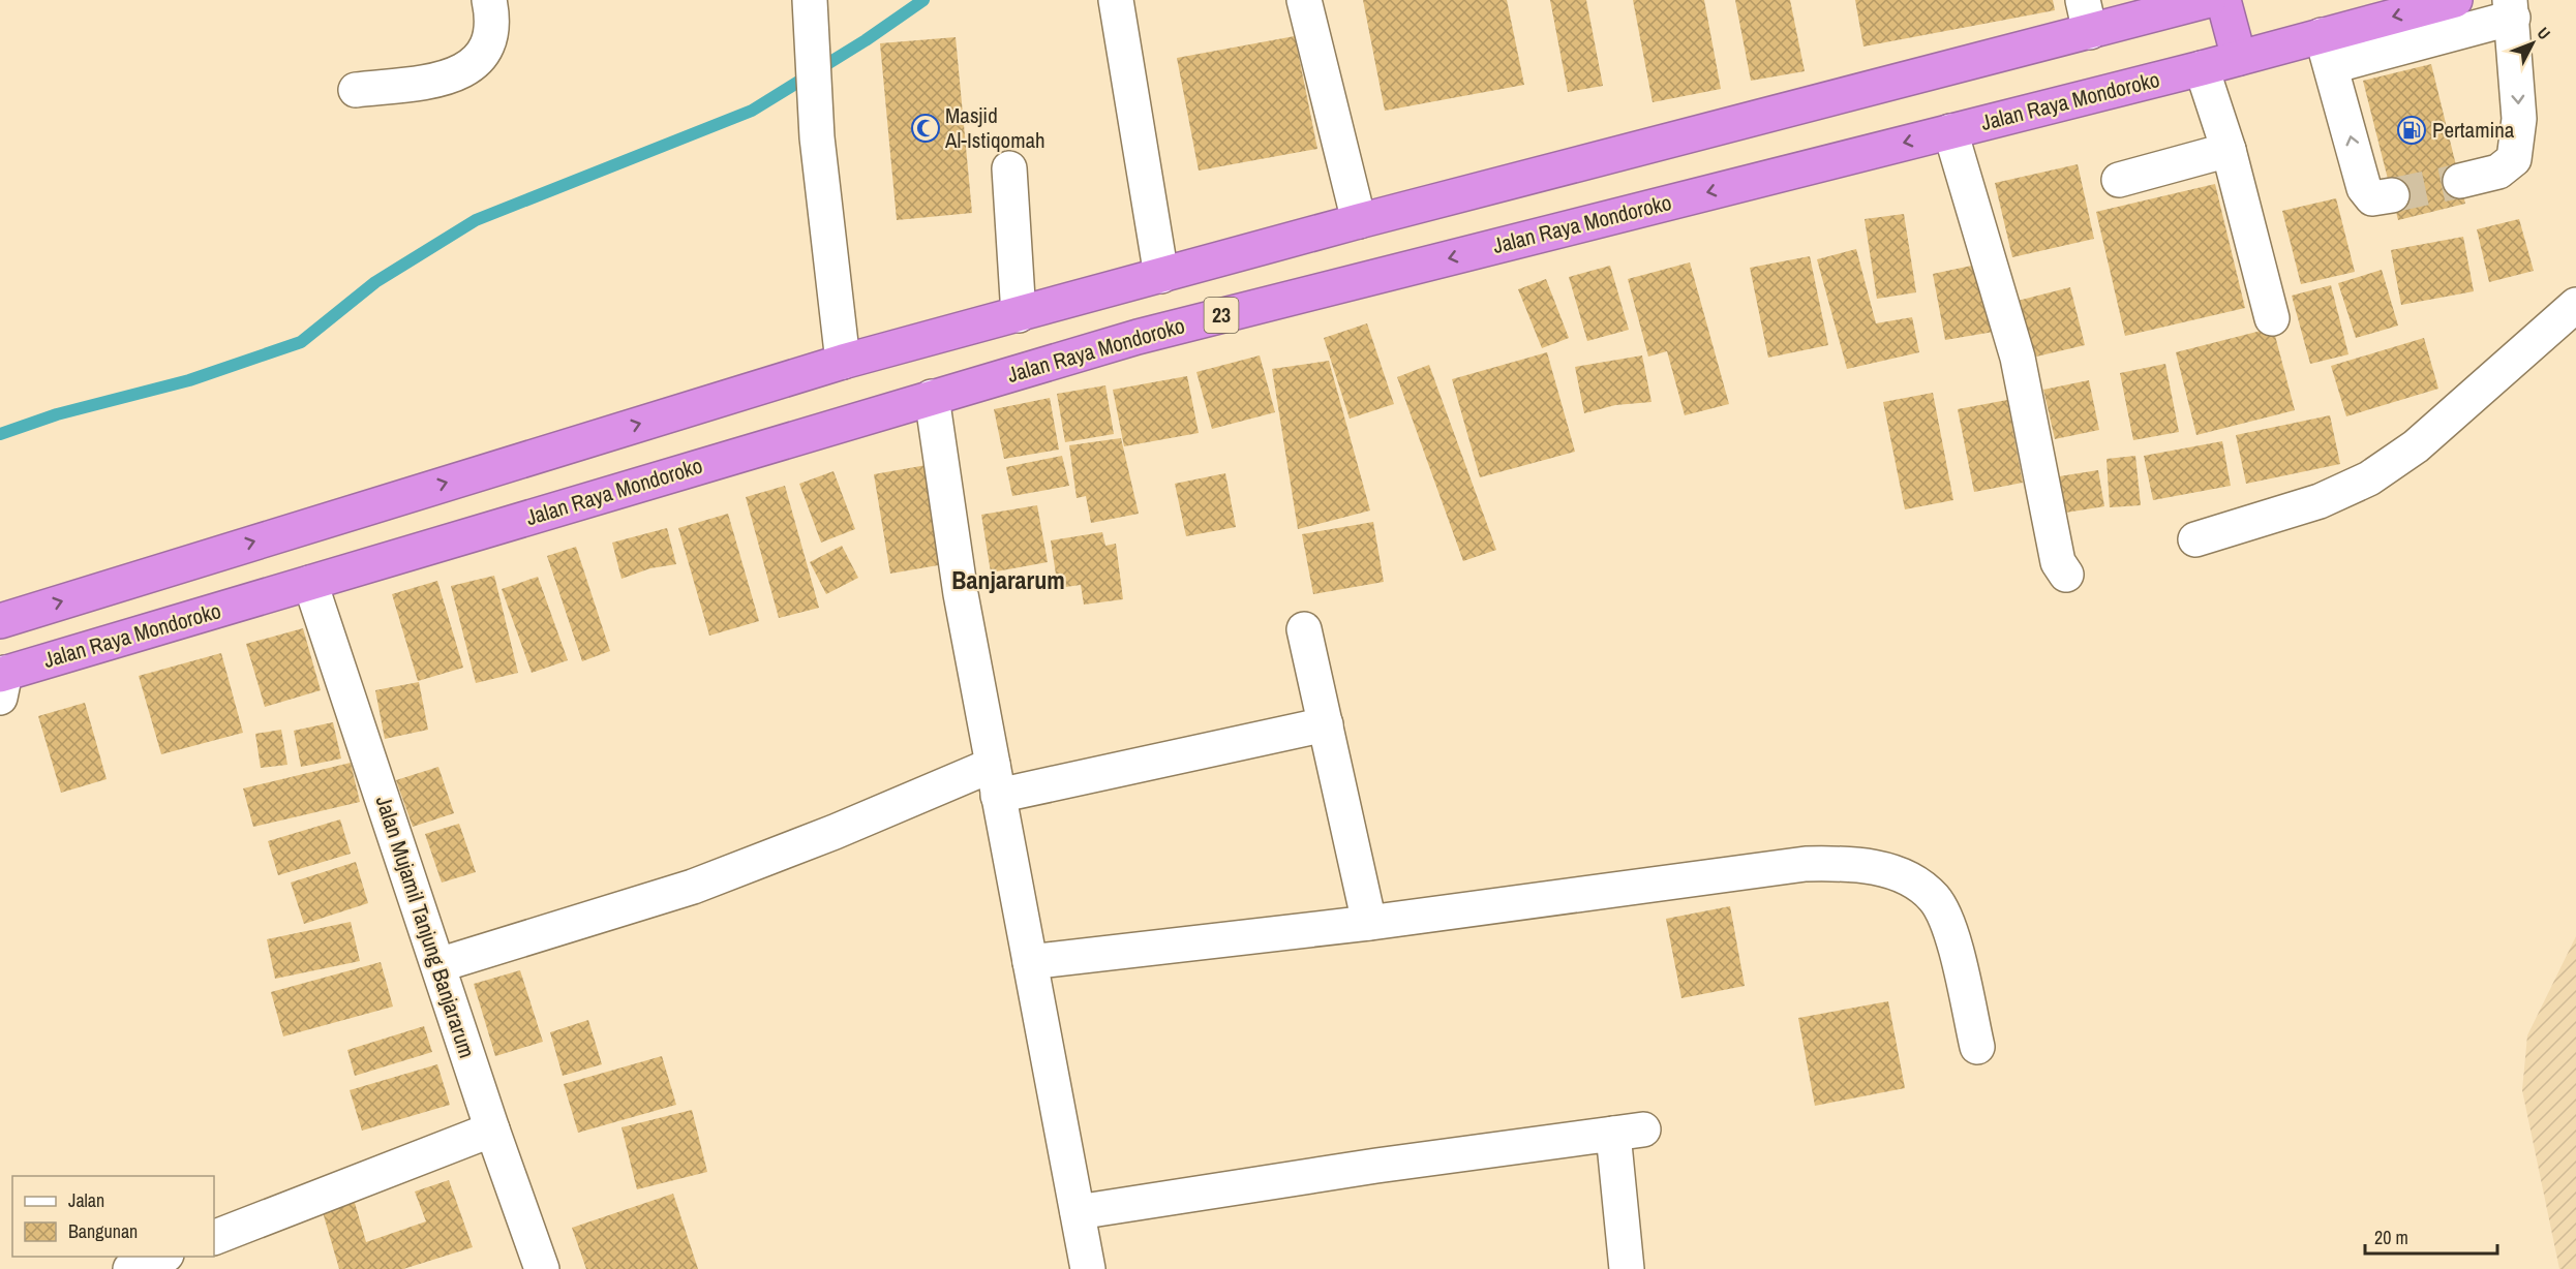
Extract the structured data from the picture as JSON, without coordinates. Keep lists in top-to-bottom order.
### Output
{
  "streets": {
    "highway": ["Jalan Raya Mondoroko", "23"],
    "street": ["Jalan Mujamil Tanjung Banjararum"]
  },
  "crossings": [
    ["Jalan Raya Mondoroko", "Jalan Mujamil Tanjung Banjararum"]
  ],
  "districts": ["Banjararum"],
  "places": {
    "mosque": ["Masjid Al-Istiqomah"],
    "fuel station": ["Pertamina"]
  },
  "legend": ["Jalan", "Bangunan"],
  "scale_bar": "20 m",
  "north": "top right"
}
